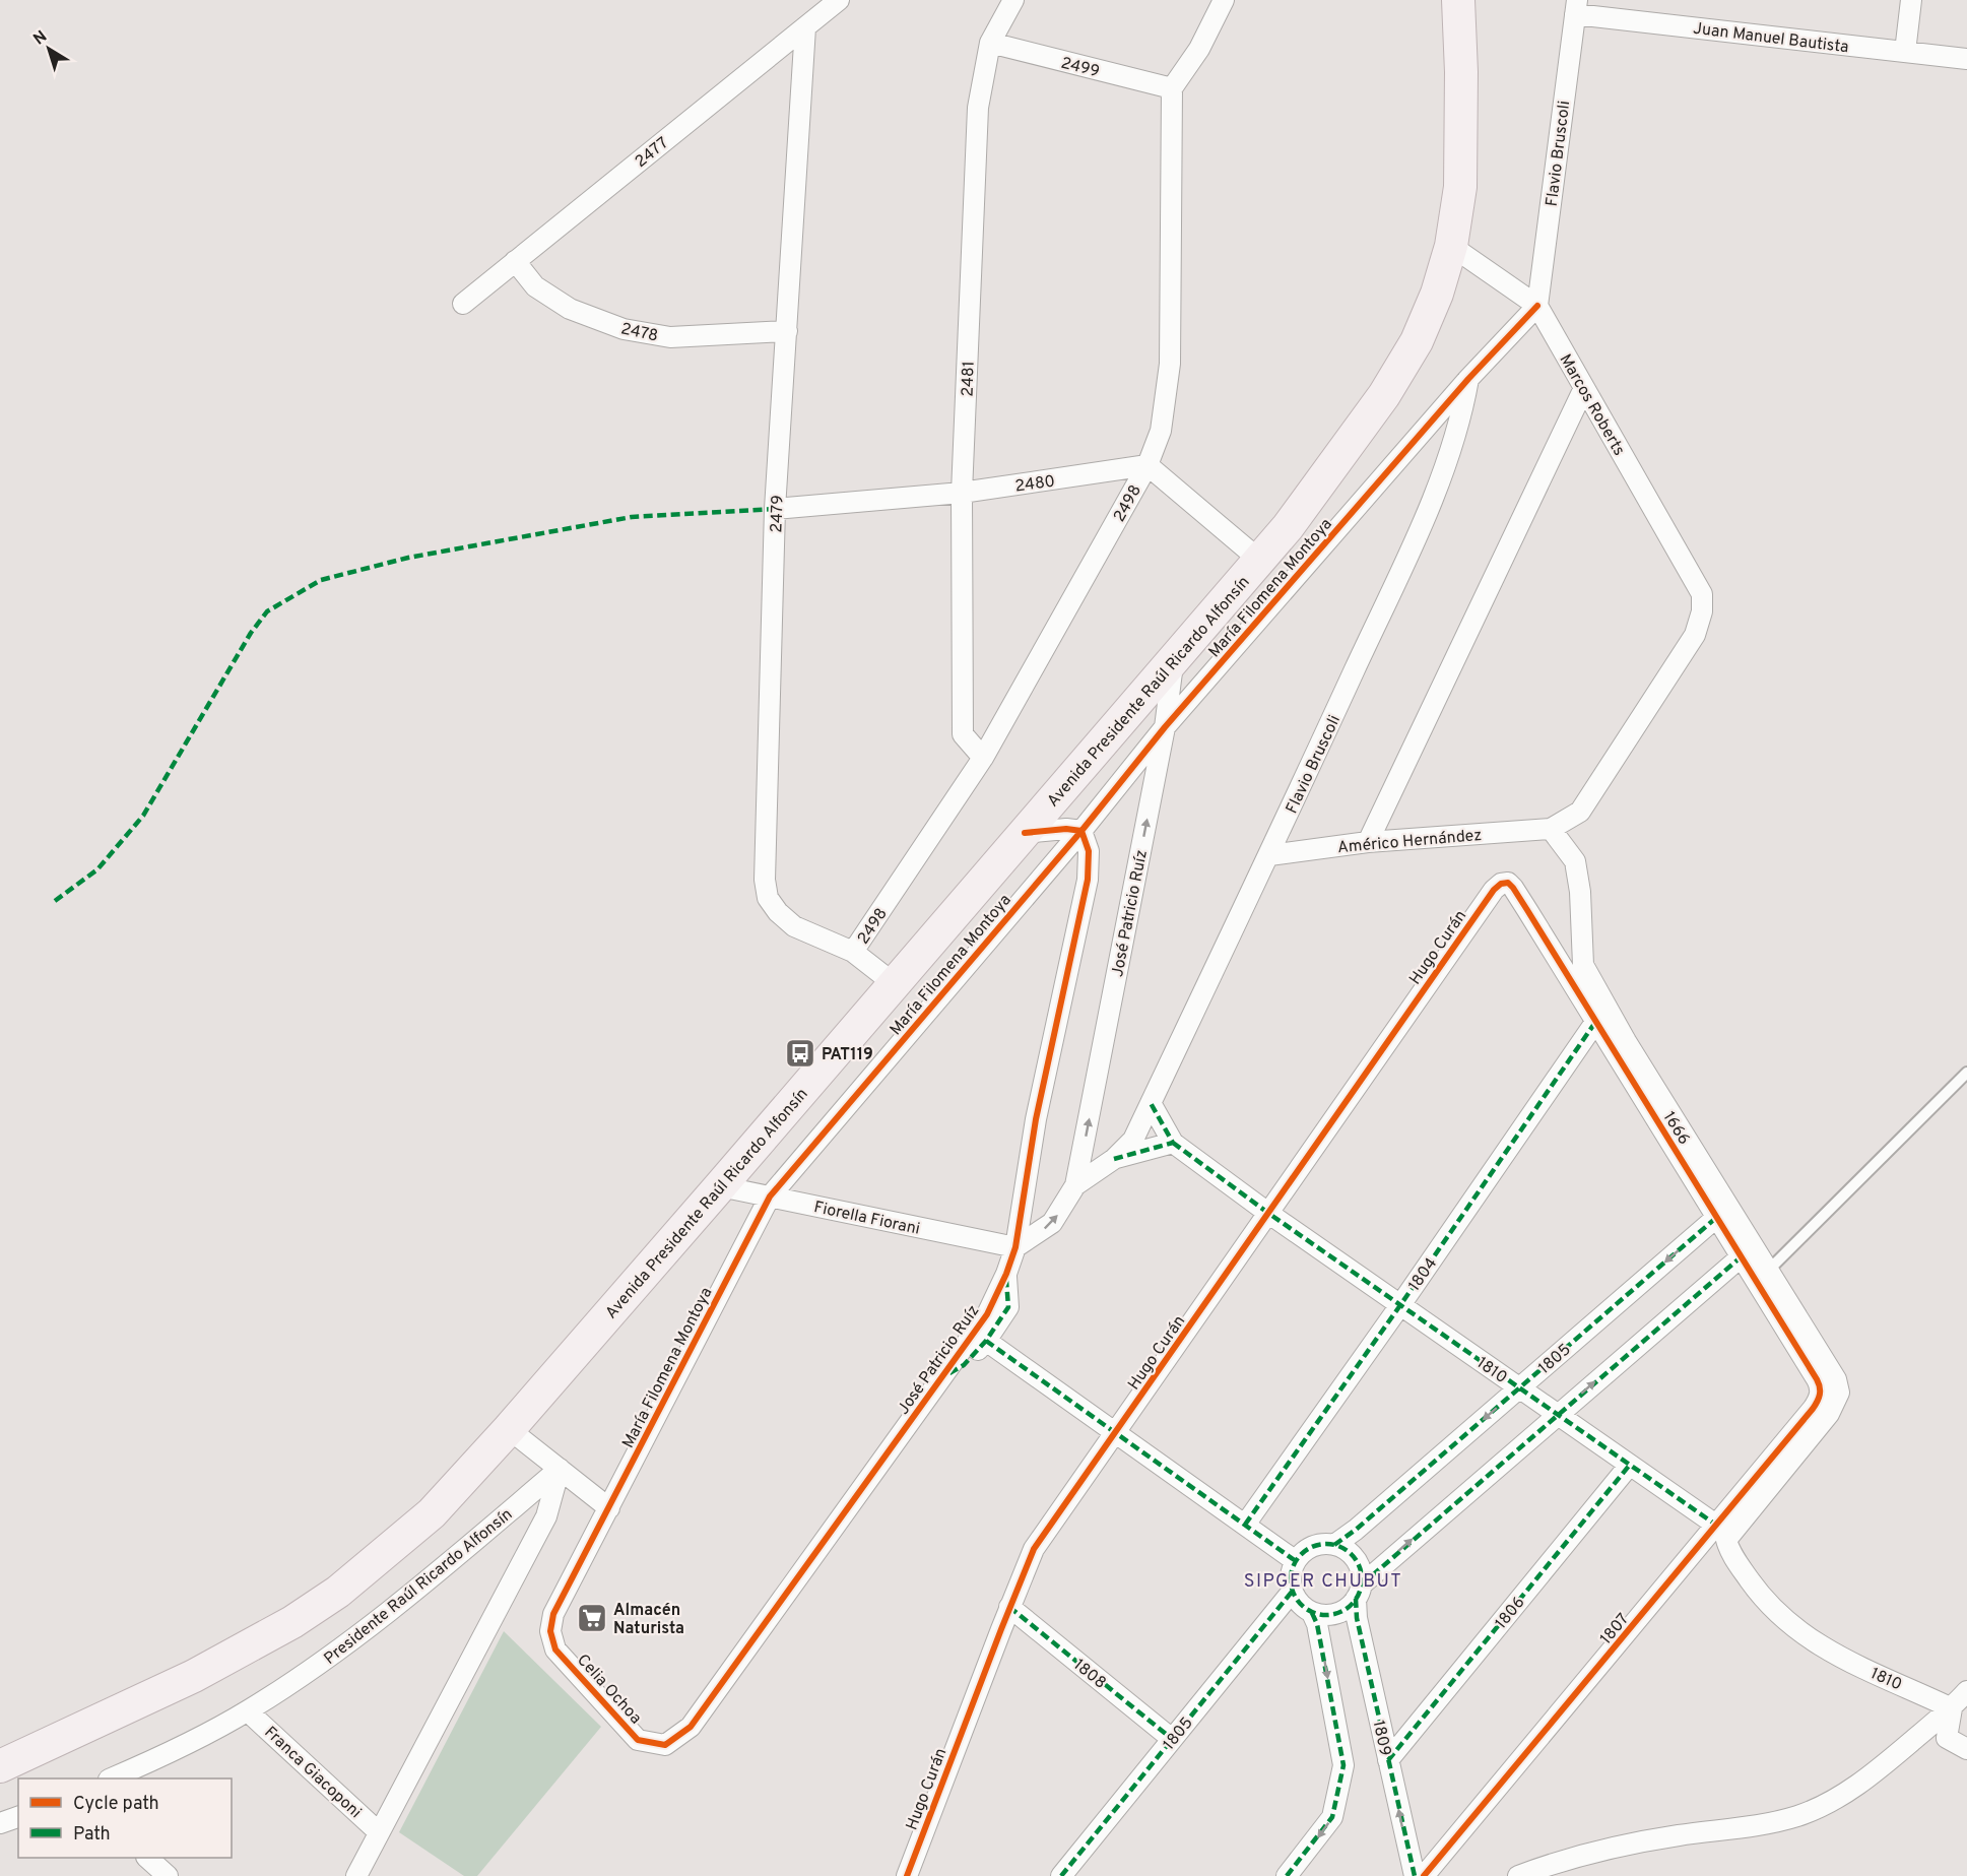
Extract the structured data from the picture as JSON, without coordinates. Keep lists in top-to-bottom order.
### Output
{
  "streets": {
    "main road": ["Avenida Presidente Raúl Ricardo Alfonsín"],
    "street": [
      "Juan Manuel Bautista",
      "2499",
      "2477",
      "Flavio Bruscoli",
      "2478",
      "2481",
      "Marcos Roberts",
      "2480",
      "2498",
      "2479",
      "María Filomena Montoya",
      "Américo Hernández",
      "José Patricio Ruíz",
      "Hugo Curán",
      "1666",
      "Fiorella Fiorani",
      "1804",
      "1805",
      "1810",
      "Presidente Raúl Ricardo Alfonsín",
      "1806",
      "1807",
      "1808",
      "Celia Ochoa",
      "1809",
      "Franca Giacoponi"
    ]
  },
  "crossings": [
    ["Juan Manuel Bautista", "Flavio Bruscoli"],
    ["2499", "2481"],
    ["2499", "2498"],
    ["2477", "2478"],
    ["2477", "2479"],
    ["Flavio Bruscoli", "Marcos Roberts"],
    ["Flavio Bruscoli", "María Filomena Montoya"],
    ["Flavio Bruscoli", "Américo Hernández"],
    ["2478", "2479"],
    ["2481", "2480"],
    ["2481", "2498"],
    ["Marcos Roberts", "María Filomena Montoya"],
    ["Marcos Roberts", "Avenida Presidente Raúl Ricardo Alfonsín"],
    ["Marcos Roberts", "Américo Hernández"],
    ["2480", "2498"],
    ["2480", "2479"],
    ["2498", "2479"],
    ["2479", "Avenida Presidente Raúl Ricardo Alfonsín"],
    ["María Filomena Montoya", "José Patricio Ruíz"],
    ["María Filomena Montoya", "Fiorella Fiorani"],
    ["María Filomena Montoya", "Celia Ochoa"],
    ["Avenida Presidente Raúl Ricardo Alfonsín", "José Patricio Ruíz"],
    ["Avenida Presidente Raúl Ricardo Alfonsín", "Fiorella Fiorani"],
    ["José Patricio Ruíz", "Fiorella Fiorani"],
    ["José Patricio Ruíz", "Celia Ochoa"],
    ["Hugo Curán", "1666"],
    ["Hugo Curán", "1810"],
    ["Hugo Curán", "1808"],
    ["1666", "1804"],
    ["1666", "1805"],
    ["1666", "1807"],
    ["1804", "1810"],
    ["1805", "1810"],
    ["1805", "1808"],
    ["1805", "1809"],
    ["1810", "1806"],
    ["1810", "1807"],
    ["Presidente Raúl Ricardo Alfonsín", "Franca Giacoponi"],
    ["1806", "1809"]
  ],
  "one_way": ["1809"],
  "districts": ["SIPGER CHUBUT"],
  "places": {
    "bus stop": ["PAT119"],
    "supermarket": ["Almacén Naturista"]
  },
  "legend": ["Cycle path", "Path"],
  "north": "top left"
}
